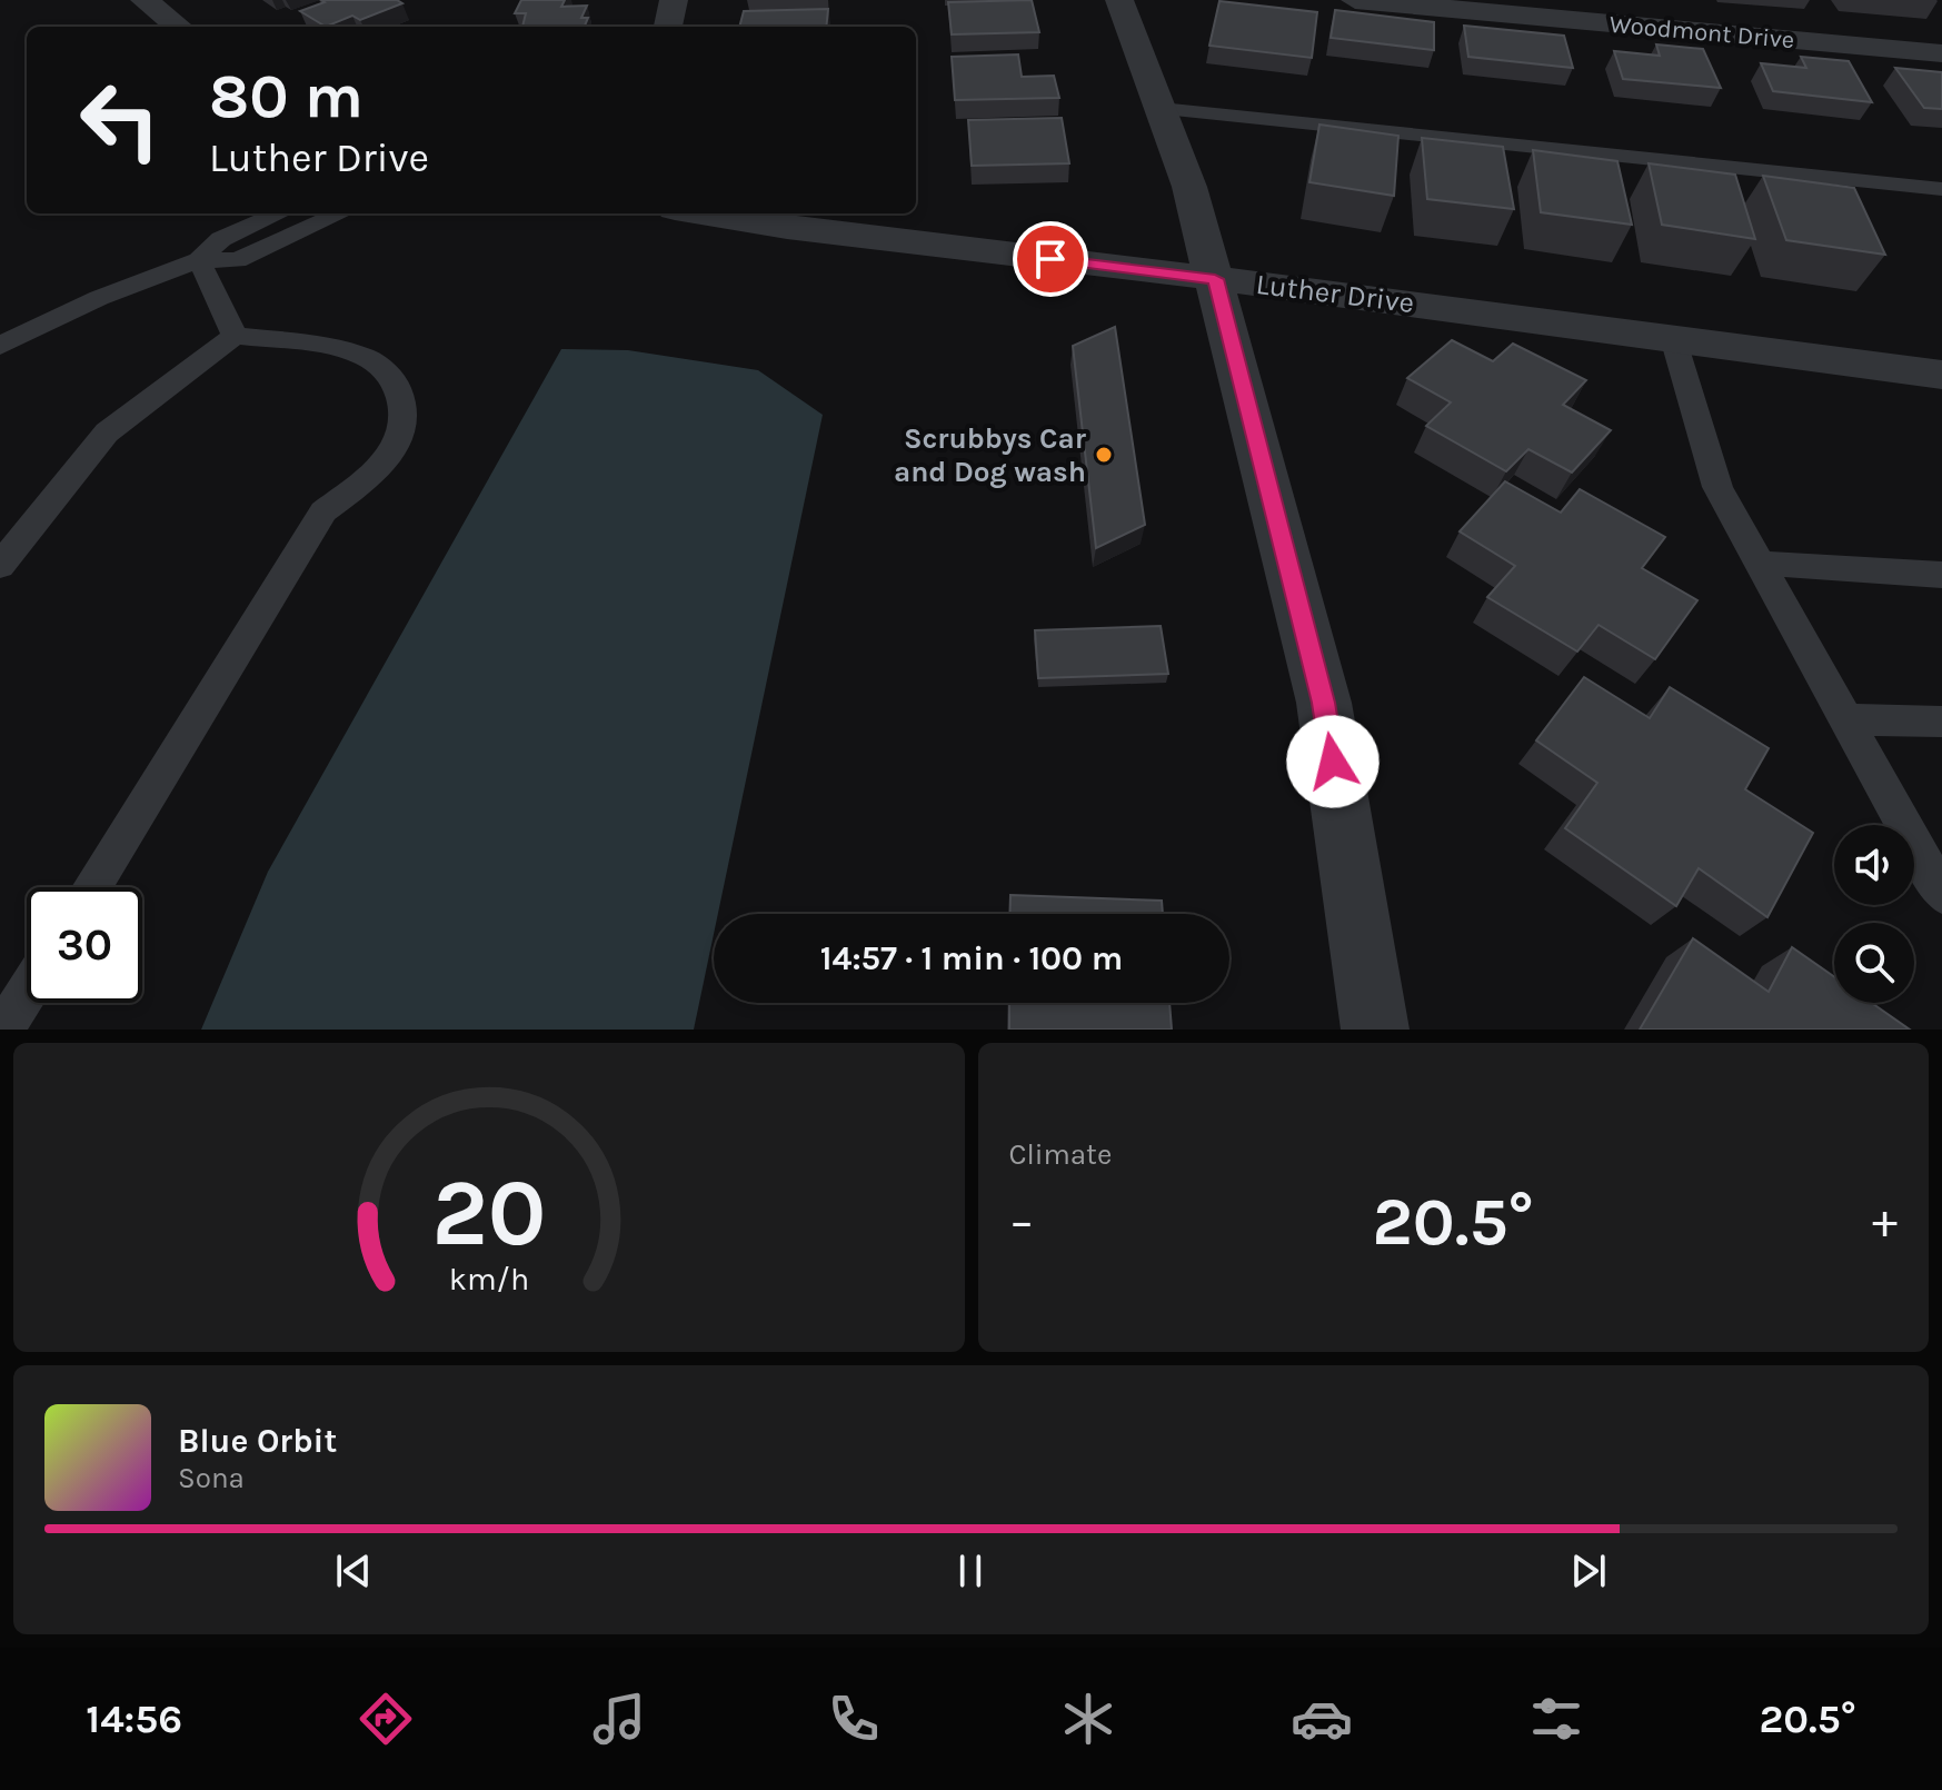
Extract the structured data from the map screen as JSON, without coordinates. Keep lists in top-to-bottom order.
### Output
{
  "streets": {
    "street": ["Woodmont Drive", "Luther Drive"]
  },
  "places": ["Scrubbys Car and Dog wash"],
  "page": {
    "turn": ["80 m", "Luther Drive"],
    "limit": "30",
    "trip": "14:57 · 1 min · 100 m",
    "tile": "Climate",
    "heat": ["−", "20.5°", "+"],
    "song": ["Blue Orbit", "Sona"],
    "tabs": ["14:56", "20.5°"],
    "gauge": ["20", "km/h"]
  }
}
